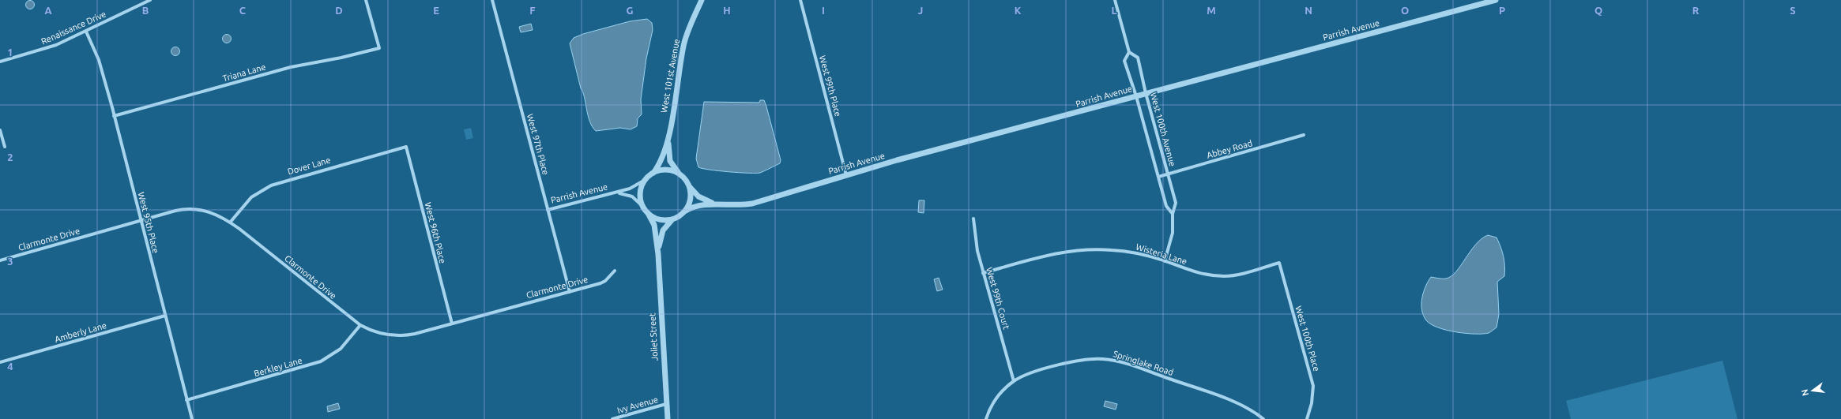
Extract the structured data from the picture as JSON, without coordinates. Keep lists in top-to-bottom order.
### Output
{
  "streets": {
    "street": [
      "Renaissance Drive",
      "Parrish Avenue",
      "Triana Lane",
      "West 101st Avenue",
      "West 99th Place",
      "West 100th Avenue",
      "West 97th Place",
      "Abbey Road",
      "Dover Lane",
      "West 95th Place",
      "West 96th Place",
      "Clarmonte Drive",
      "Wisteria Lane",
      "West 99th Court",
      "Amberly Lane",
      "Joliet Street",
      "West 100th Place",
      "Springlake Road",
      "Berkley Lane",
      "Ivy Avenue"
    ]
  },
  "crossings": [
    ["Renaissance Drive", "West 95th Place"],
    ["Parrish Avenue", "West 101st Avenue"],
    ["Parrish Avenue", "West 99th Place"],
    ["Parrish Avenue", "West 100th Avenue"],
    ["Parrish Avenue", "West 97th Place"],
    ["Parrish Avenue", "Joliet Street"],
    ["Triana Lane", "West 95th Place"],
    ["West 101st Avenue", "Joliet Street"],
    ["West 100th Avenue", "Abbey Road"],
    ["West 100th Avenue", "Wisteria Lane"],
    ["West 97th Place", "Clarmonte Drive"],
    ["Dover Lane", "West 96th Place"],
    ["Dover Lane", "Clarmonte Drive"],
    ["West 95th Place", "Clarmonte Drive"],
    ["West 95th Place", "Amberly Lane"],
    ["West 95th Place", "Berkley Lane"],
    ["West 96th Place", "Clarmonte Drive"],
    ["Clarmonte Drive", "Berkley Lane"],
    ["Wisteria Lane", "West 99th Court"],
    ["Wisteria Lane", "West 100th Place"],
    ["West 99th Court", "Springlake Road"],
    ["Joliet Street", "Ivy Avenue"]
  ],
  "north": "left",
  "grid": {
    "columns": [
      "A",
      "B",
      "C",
      "D",
      "E",
      "F",
      "G",
      "H",
      "I",
      "J",
      "K",
      "L",
      "M",
      "N",
      "O",
      "P",
      "Q",
      "R",
      "S"
    ],
    "rows": [
      "1",
      "2",
      "3",
      "4"
    ]
  }
}
